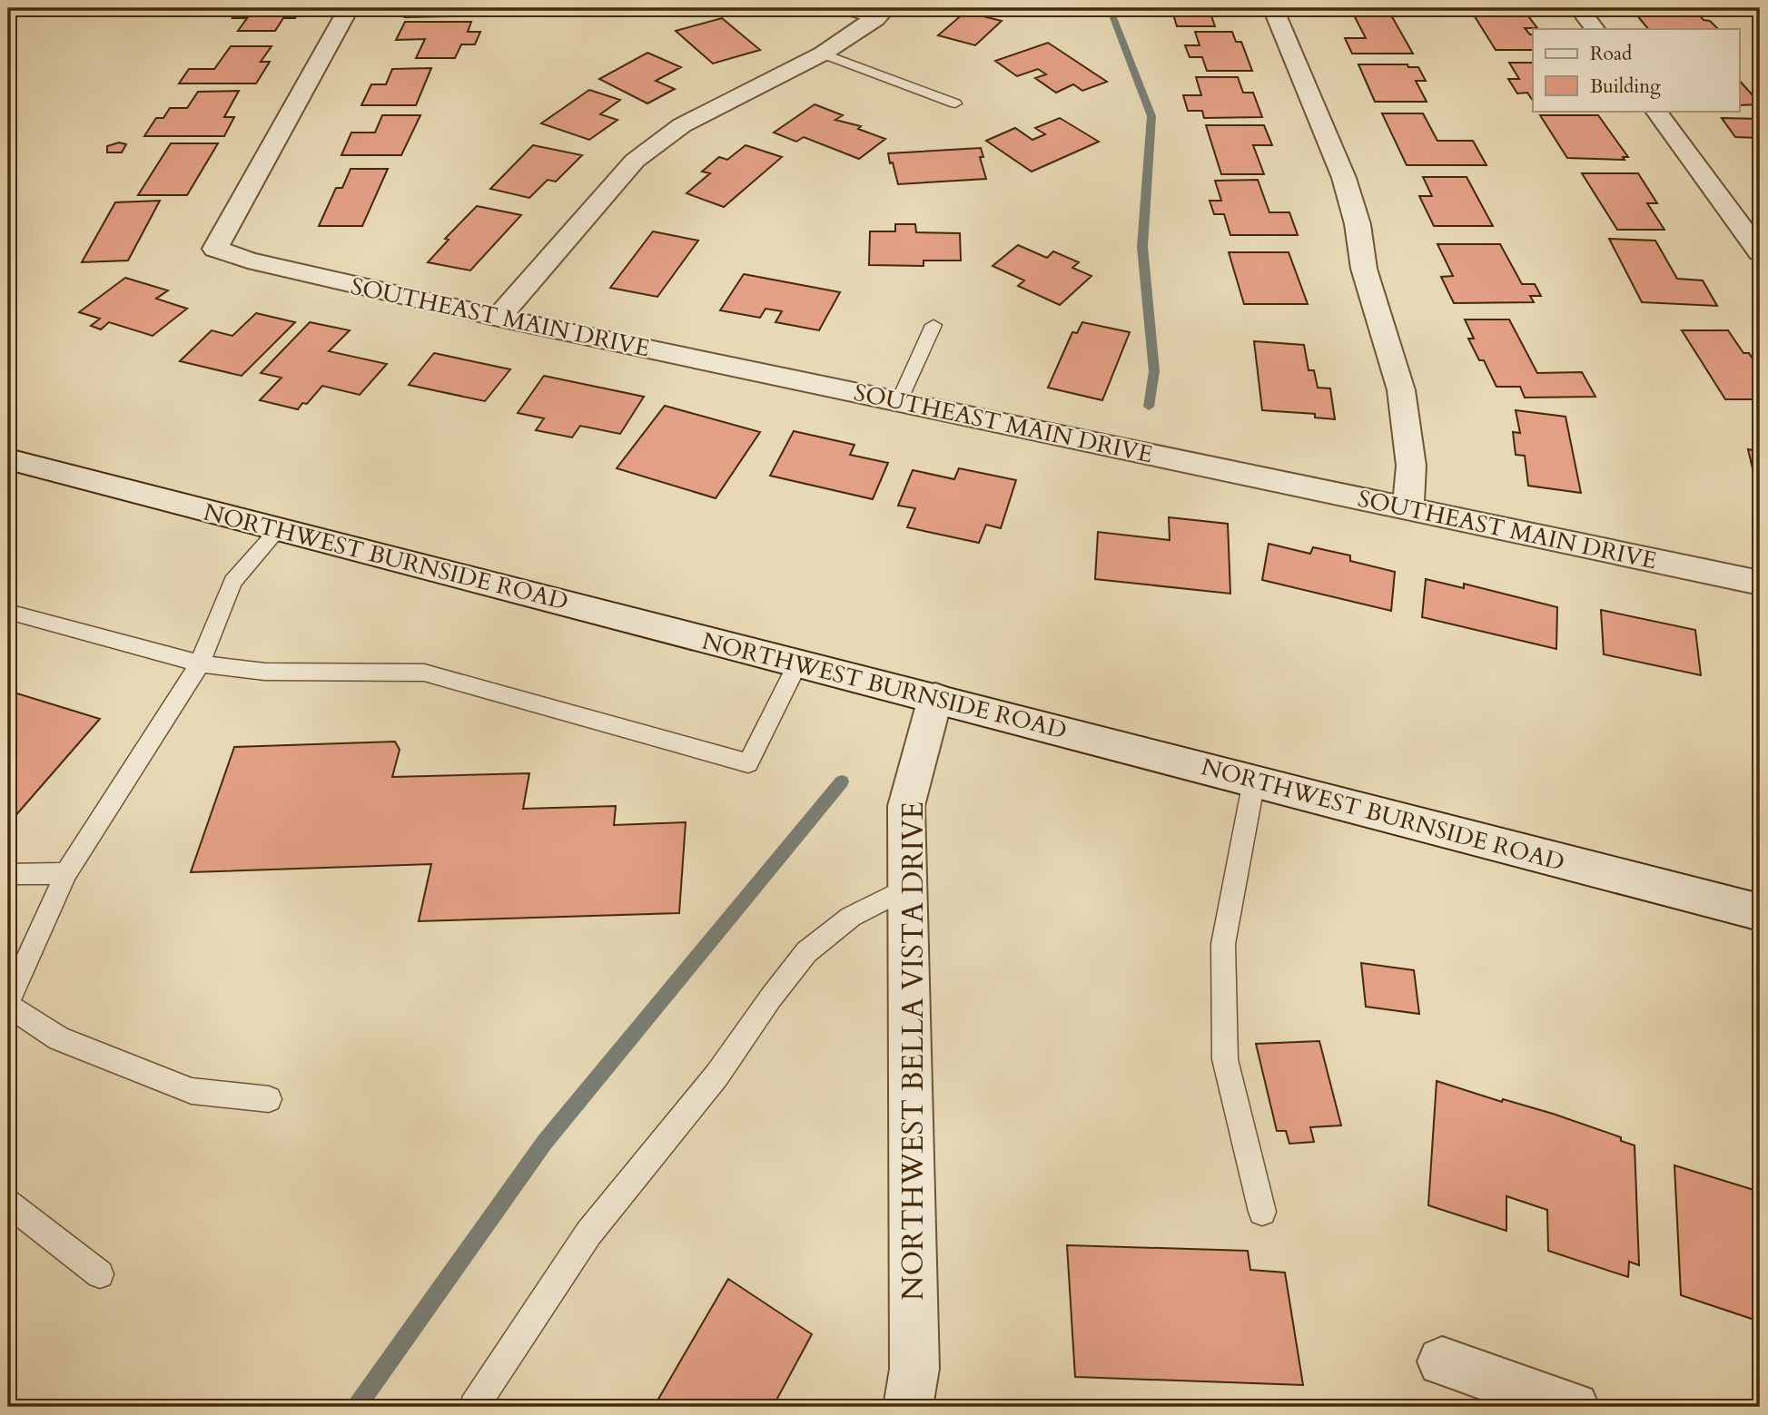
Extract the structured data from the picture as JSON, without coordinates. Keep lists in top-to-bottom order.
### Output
{
  "streets": {
    "street": ["SOUTHEAST MAIN DRIVE", "NORTHWEST BURNSIDE ROAD", "NORTHWEST BELLA VISTA DRIVE"]
  },
  "crossings": [
    ["NORTHWEST BURNSIDE ROAD", "NORTHWEST BELLA VISTA DRIVE"]
  ],
  "legend": ["Road", "Building"]
}
